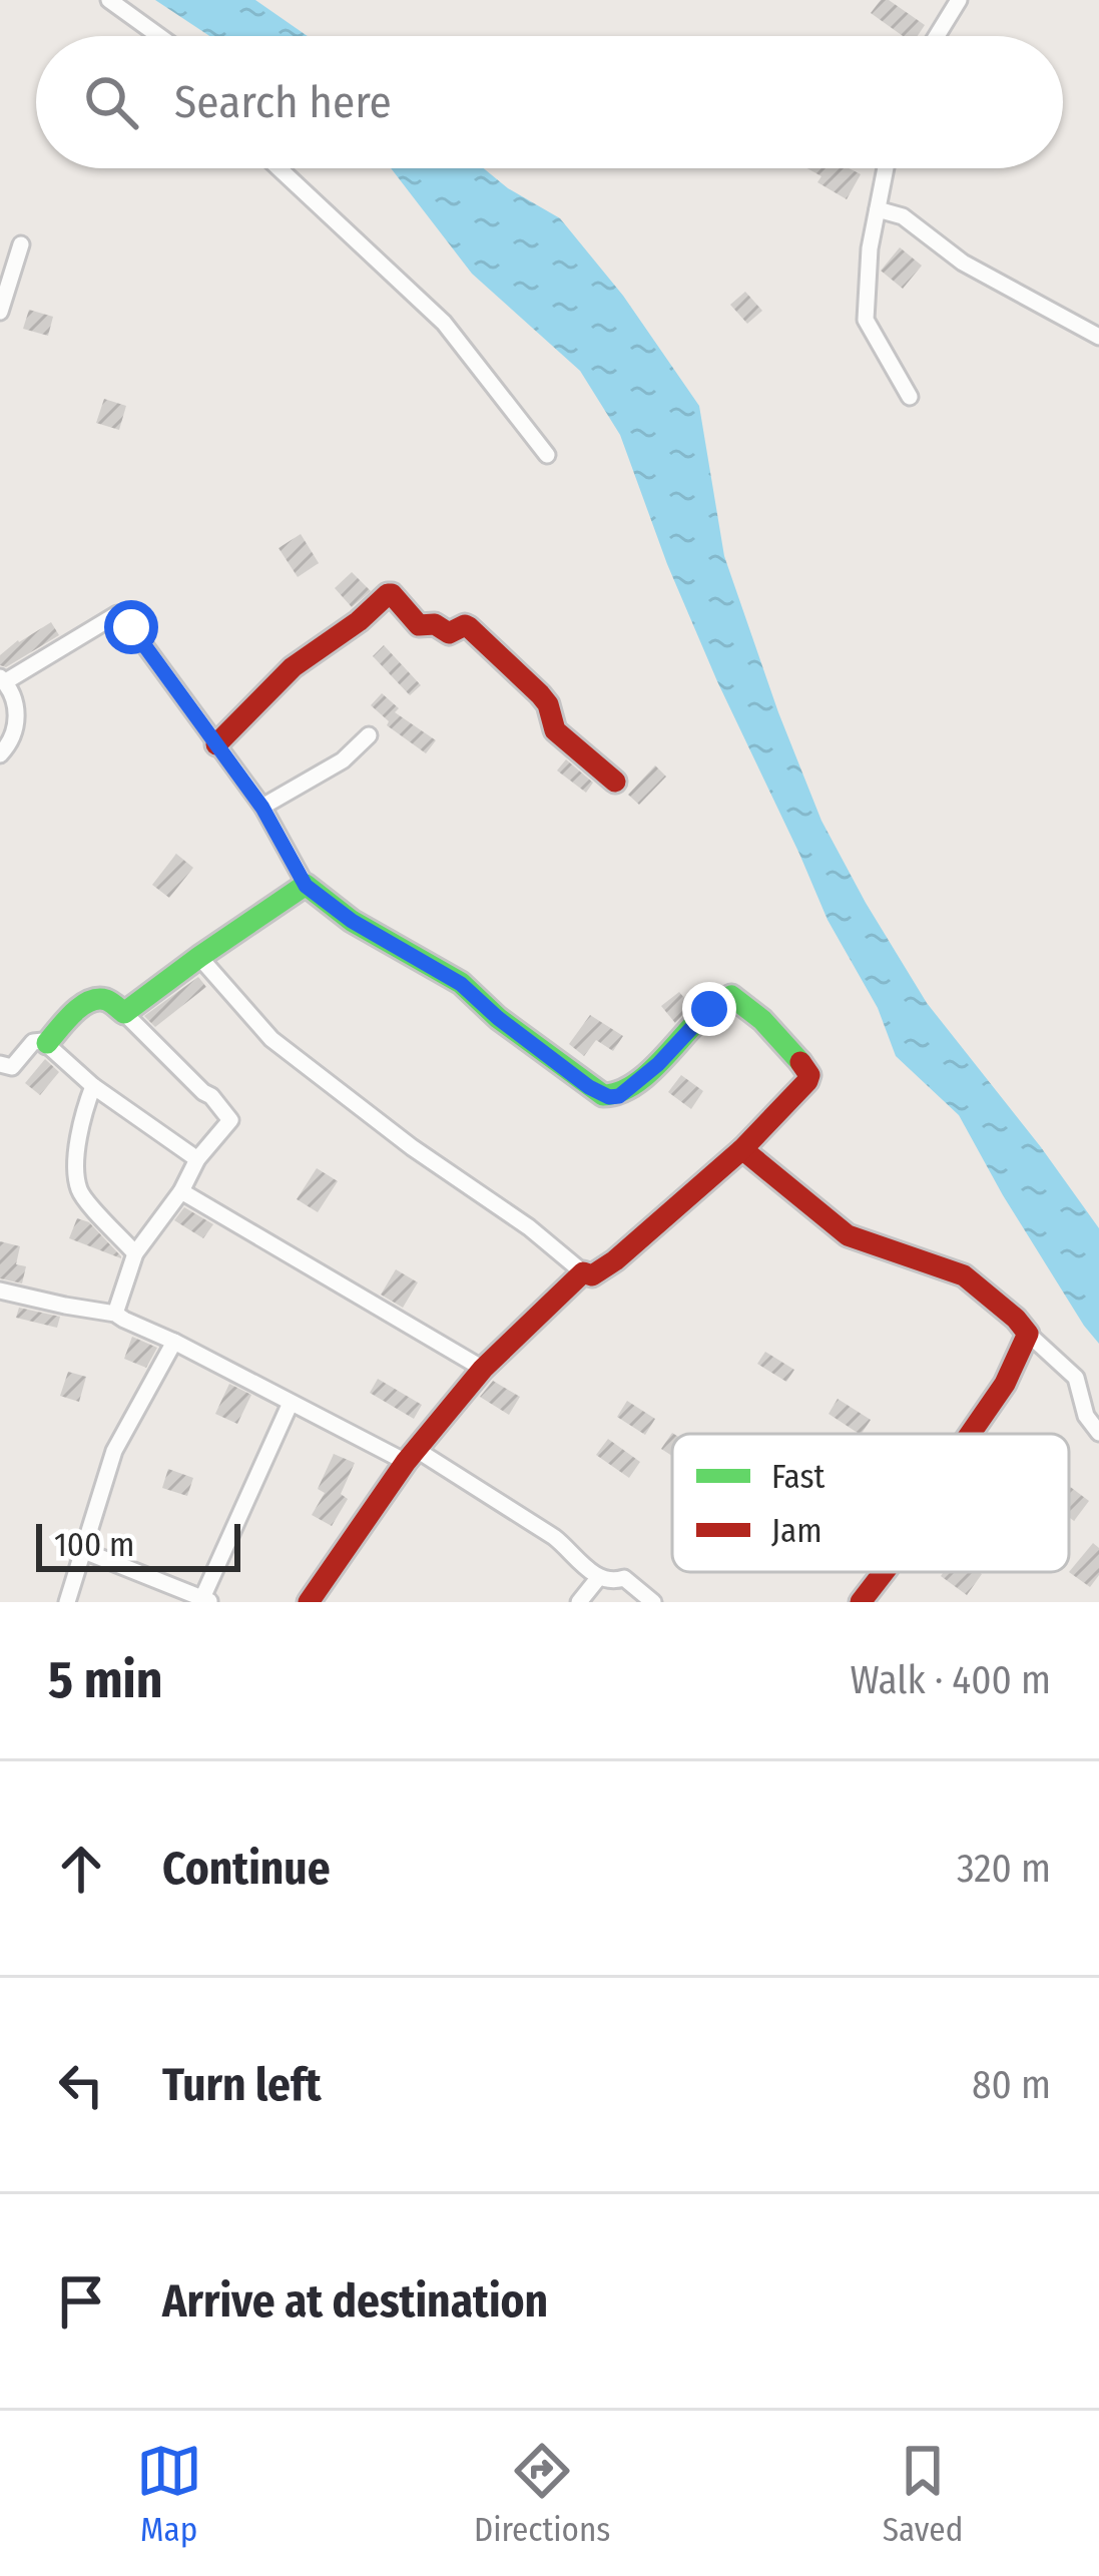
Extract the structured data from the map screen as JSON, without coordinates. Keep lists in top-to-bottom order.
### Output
{
  "legend": ["Fast", "Jam"],
  "scale_bar": "100 m",
  "page": {
    "search": "Search here",
    "scale": "100 m",
    "heading": ["5 min", "Walk · 400 m"],
    "list": [
      ["Continue", "320 m"],
      ["Turn left", "80 m"],
      "Arrive at destination"
    ],
    "nav": ["Map", "Directions", "Saved"]
  }
}
